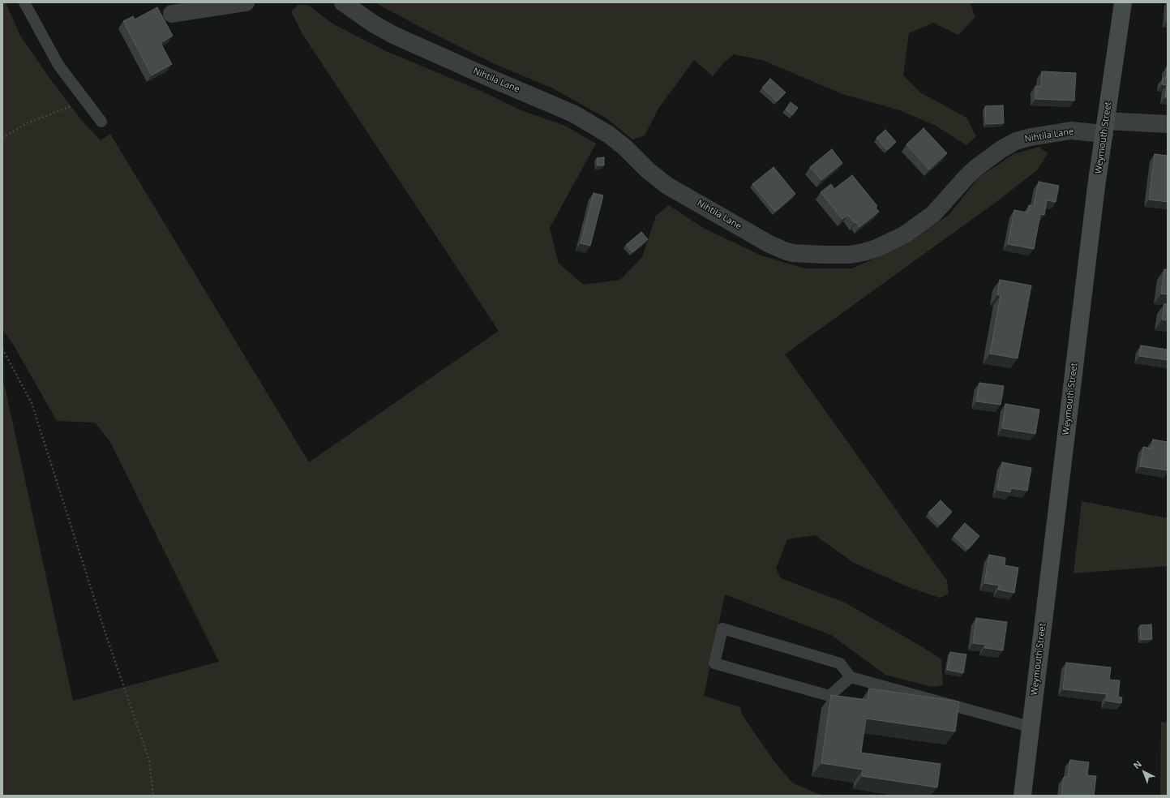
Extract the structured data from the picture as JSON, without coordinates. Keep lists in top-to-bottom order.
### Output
{
  "streets": {
    "main road": ["Weymouth Street"],
    "street": ["Nihtila Lane"]
  },
  "crossings": [
    ["Nihtila Lane", "Weymouth Street"]
  ],
  "north": "top left"
}
